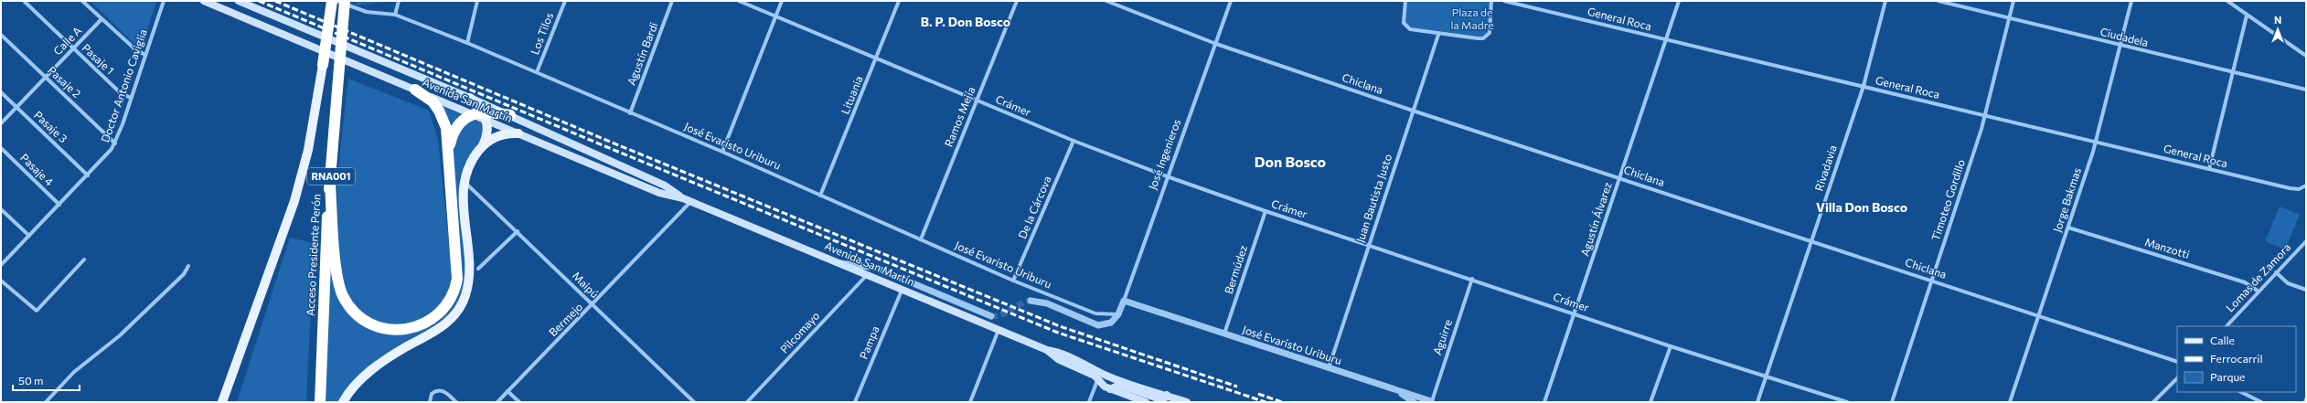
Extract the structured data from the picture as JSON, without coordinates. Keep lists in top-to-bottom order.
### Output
{
  "streets": {
    "highway": ["RNA001", "Acceso Presidente Perón"],
    "main road": ["Avenida San Martín"],
    "street": [
      "General Roca",
      "Los Tilos",
      "Ciudadela",
      "Calle A",
      "Agustín Bardi",
      "Pasaje 1",
      "Pasaje 2",
      "Chiclana",
      "Doctor Antonio Caviglia",
      "Lituania",
      "Crámer",
      "Ramos Mejía",
      "Pasaje 3",
      "José Evaristo Uriburu",
      "José Ingenieros",
      "Rivadavia",
      "Pasaje 4",
      "Juan Bautista Justo",
      "Timoteo Gordillo",
      "Jorge Bakmas",
      "De la Cárcova",
      "Agustín Álvarez",
      "Manzotti",
      "Bermúdez",
      "Lomas de Zamora",
      "Maipú",
      "Bermejo",
      "Pilcomayo",
      "Aguirre",
      "Pampa"
    ]
  },
  "crossings": [
    ["General Roca", "Rivadavia"],
    ["General Roca", "Timoteo Gordillo"],
    ["General Roca", "Jorge Bakmas"],
    ["General Roca", "Agustín Álvarez"],
    ["Los Tilos", "José Evaristo Uriburu"],
    ["Ciudadela", "Timoteo Gordillo"],
    ["Ciudadela", "Jorge Bakmas"],
    ["Calle A", "Pasaje 1"],
    ["Calle A", "Pasaje 2"],
    ["Calle A", "Pasaje 3"],
    ["Agustín Bardi", "José Evaristo Uriburu"],
    ["Pasaje 1", "Doctor Antonio Caviglia"],
    ["Pasaje 2", "Doctor Antonio Caviglia"],
    ["Chiclana", "José Ingenieros"],
    ["Chiclana", "Rivadavia"],
    ["Chiclana", "Juan Bautista Justo"],
    ["Chiclana", "Timoteo Gordillo"],
    ["Chiclana", "Jorge Bakmas"],
    ["Chiclana", "Agustín Álvarez"],
    ["Doctor Antonio Caviglia", "Pasaje 3"],
    ["Doctor Antonio Caviglia", "Pasaje 4"],
    ["Lituania", "Crámer"],
    ["Lituania", "José Evaristo Uriburu"],
    ["Avenida San Martín", "Bermejo"],
    ["Avenida San Martín", "Pilcomayo"],
    ["Avenida San Martín", "Pampa"],
    ["Crámer", "Ramos Mejía"],
    ["Crámer", "José Ingenieros"],
    ["Crámer", "Rivadavia"],
    ["Crámer", "Juan Bautista Justo"],
    ["Crámer", "De la Cárcova"],
    ["Crámer", "Agustín Álvarez"],
    ["Crámer", "Bermúdez"],
    ["Crámer", "Aguirre"],
    ["Ramos Mejía", "José Evaristo Uriburu"],
    ["José Evaristo Uriburu", "José Ingenieros"],
    ["José Evaristo Uriburu", "Juan Bautista Justo"],
    ["José Evaristo Uriburu", "De la Cárcova"],
    ["José Evaristo Uriburu", "Bermúdez"],
    ["José Evaristo Uriburu", "Aguirre"],
    ["Jorge Bakmas", "Manzotti"],
    ["Manzotti", "Lomas de Zamora"],
    ["Maipú", "Bermejo"]
  ],
  "districts": ["B. P. Don Bosco", "Don Bosco", "Villa Don Bosco"],
  "parks": ["Plaza de la Madre"],
  "legend": ["Calle", "Ferrocarril", "Parque"],
  "scale_bar": "50 m",
  "north": "top"
}
